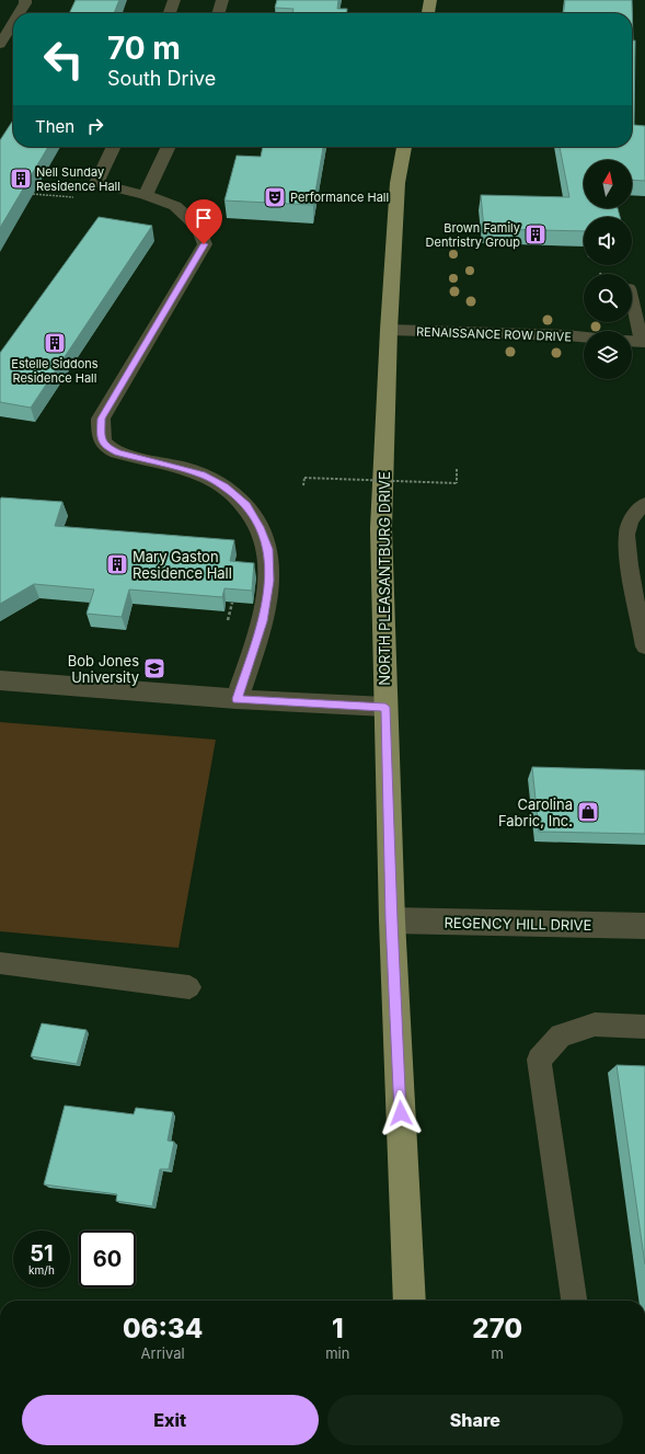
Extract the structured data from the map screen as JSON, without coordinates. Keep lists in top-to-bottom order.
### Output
{
  "streets": {
    "main road": ["NORTH PLEASANTBURG DRIVE"],
    "street": ["RENAISSANCE ROW DRIVE", "REGENCY HILL DRIVE"]
  },
  "crossings": [
    ["RENAISSANCE ROW DRIVE", "NORTH PLEASANTBURG DRIVE"],
    ["NORTH PLEASANTBURG DRIVE", "REGENCY HILL DRIVE"]
  ],
  "places": {
    "building": [
      "Nell Sunday Residence Hall",
      "Brown Family Dentristry Group",
      "Estelle Siddons Residence Hall",
      "Mary Gaston Residence Hall"
    ],
    "theatre": ["Performance Hall"],
    "school or university": ["Bob Jones University"],
    "shop": ["Carolina Fabric, Inc."]
  },
  "north": "top",
  "page": {
    "turn": ["70 m", "South Drive"],
    "then": "Then",
    "speed": "51 km/h",
    "limit": "60",
    "eta": [
      "06:34",
      "Arrival",
      "1",
      "min",
      "270",
      "m"
    ],
    "buttons": ["Exit", "Share"]
  }
}
